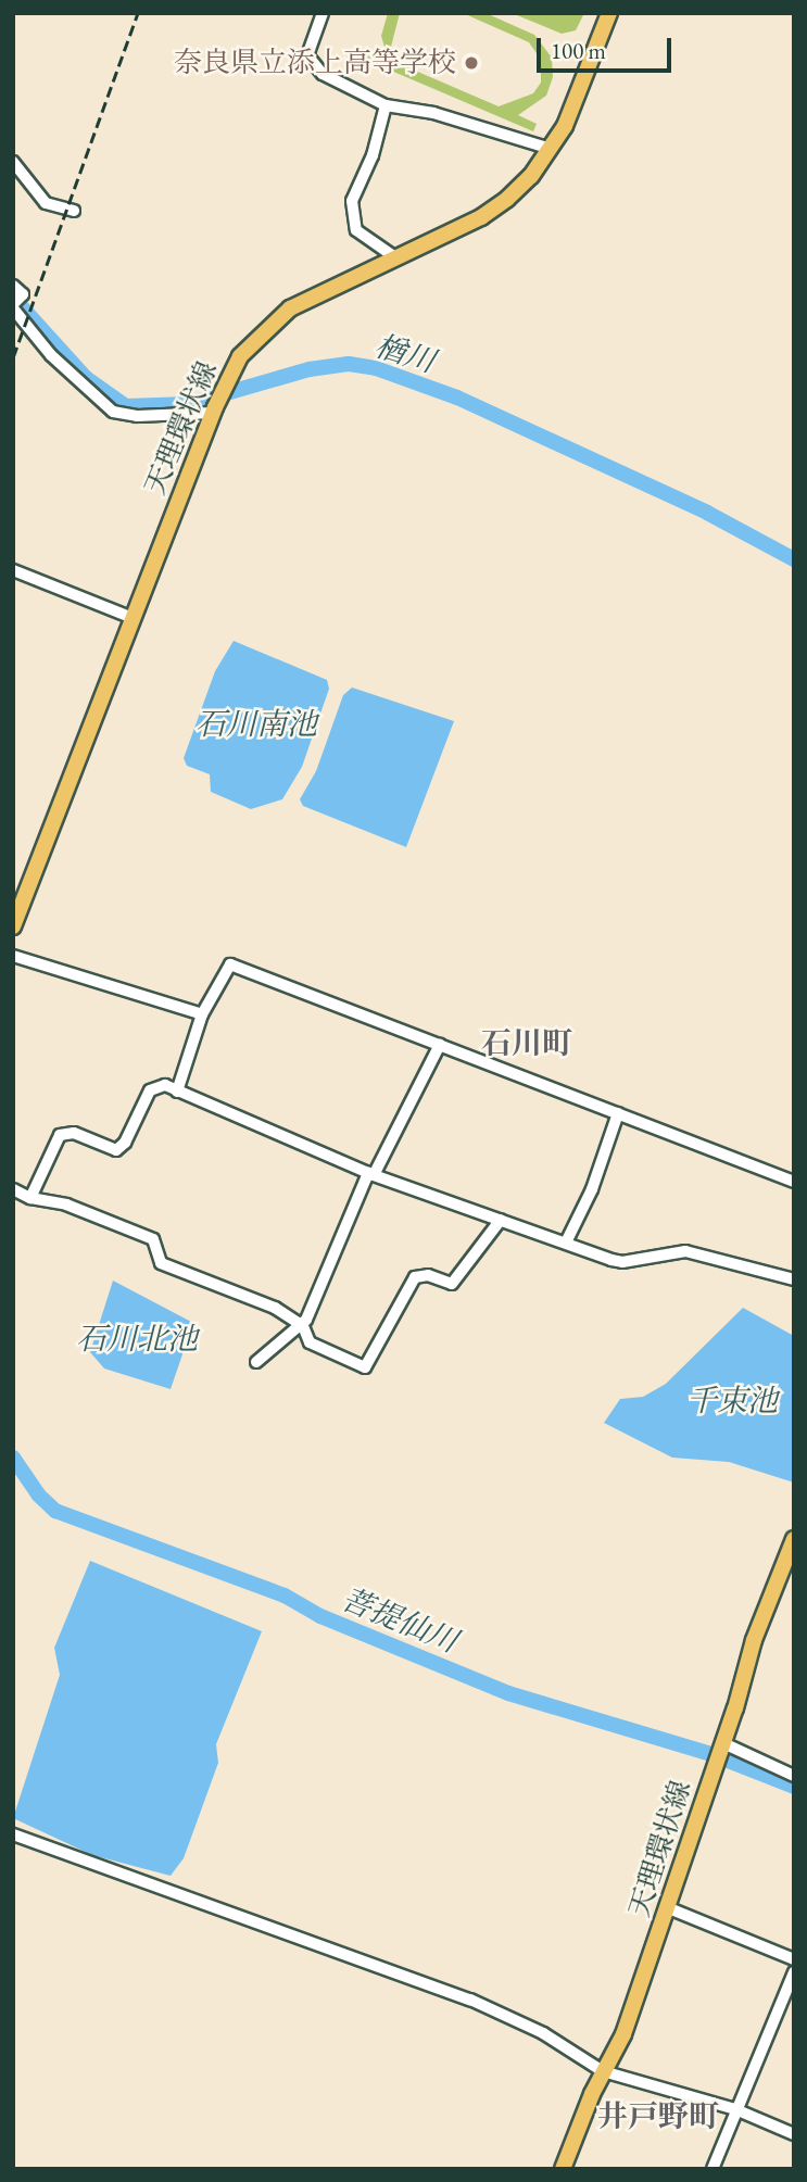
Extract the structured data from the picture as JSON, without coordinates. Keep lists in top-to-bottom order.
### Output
{
  "streets": {
    "main road": ["天理環状線"]
  },
  "districts": ["石川町", "井戸野町"],
  "water": [
    "楢川",
    "石川南池",
    "石川北池",
    "千束池",
    "菩提仙川"
  ],
  "places": ["奈良県立添上高等学校"],
  "scale_bar": "100 m"
}
